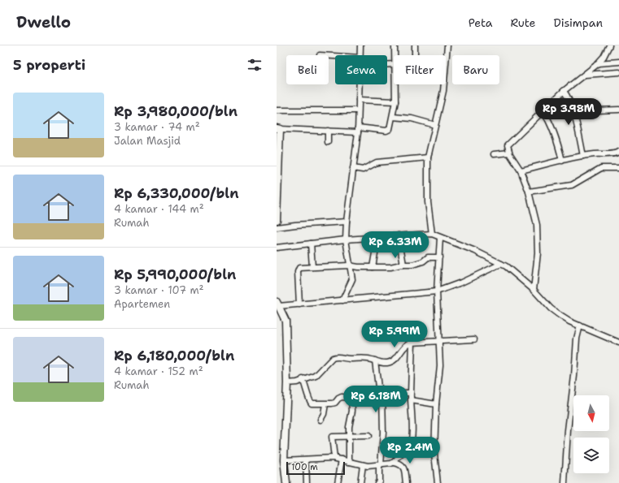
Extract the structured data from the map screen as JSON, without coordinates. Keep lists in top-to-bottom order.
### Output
{
  "scale_bar": "100 m",
  "north": "bottom",
  "page": {
    "header": "Dwello",
    "nav": ["Peta", "Rute", "Disimpan"],
    "heading": "5 properti",
    "chip": [
      "Beli",
      "Sewa",
      "Filter",
      "Baru"
    ],
    "list": [
      {
        "name": "Rp 3,980,000/bln",
        "note": "3 kamar · 74 m² · Jalan Masjid"
      },
      {
        "name": "Rp 6,330,000/bln",
        "note": "4 kamar · 144 m² · Rumah"
      },
      {
        "name": "Rp 5,990,000/bln",
        "note": "3 kamar · 107 m² · Apartemen"
      },
      {
        "name": "Rp 6,180,000/bln",
        "note": "4 kamar · 152 m² · Rumah"
      }
    ],
    "price": [
      "Rp 3.98M",
      "Rp 6.33M",
      "Rp 5.99M",
      "Rp 6.18M",
      "Rp 2.4M"
    ],
    "scale": "100 m"
  }
}
